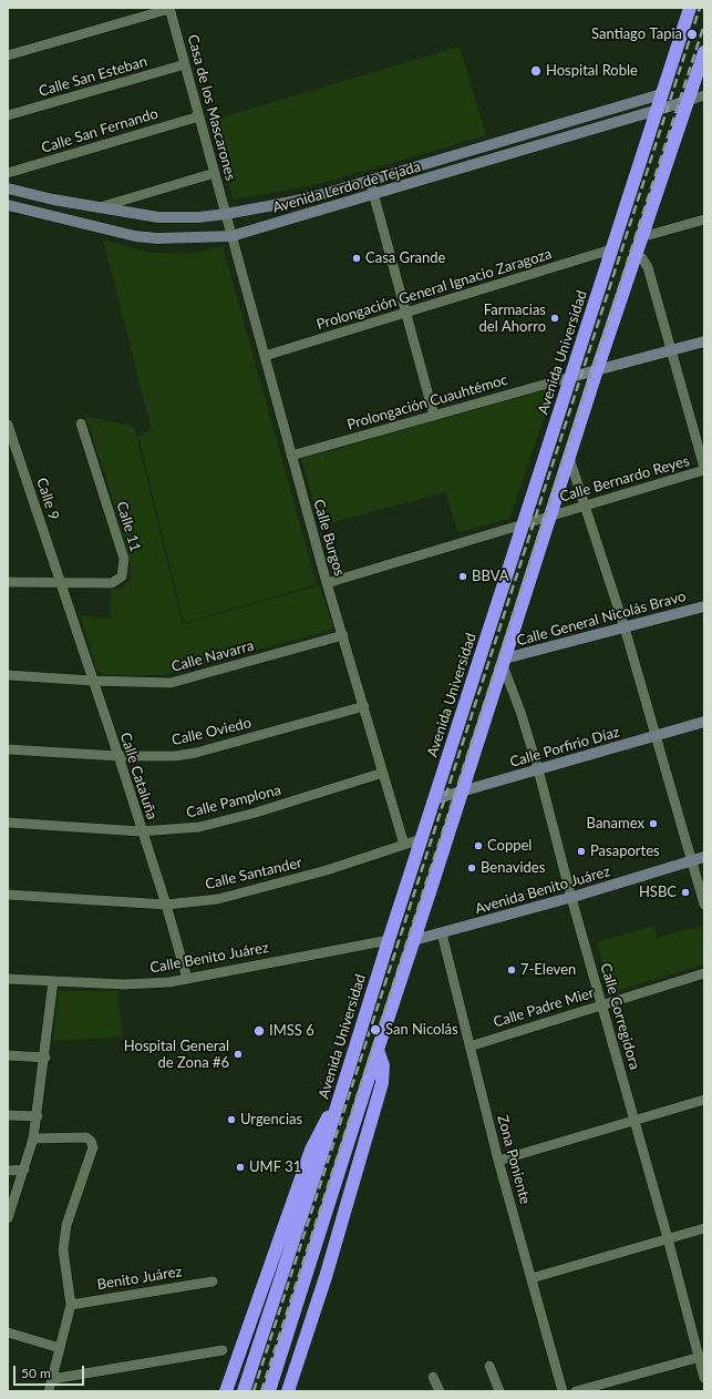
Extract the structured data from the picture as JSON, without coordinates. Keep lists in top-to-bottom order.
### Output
{
  "streets": {
    "highway": ["Avenida Universidad"],
    "street": [
      "Calle San Esteban",
      "Casa de los Mascarones",
      "Calle San Fernando",
      "Avenida Lerdo de Tejada",
      "Prolongación General Ignacio Zaragoza",
      "Prolongación Cuauhtémoc",
      "Calle Bernardo Reyes",
      "Calle 9",
      "Calle 11",
      "Calle Burgos",
      "Calle General Nicolás Bravo",
      "Calle Navarra",
      "Calle Oviedo",
      "Calle Porfirio Díaz",
      "Calle Cataluña",
      "Calle Pamplona",
      "Calle Santander",
      "Avenida Benito Juárez",
      "Calle Benito Juárez",
      "Calle Padre Mier",
      "Calle Corregidora",
      "Zona Poniente",
      "Benito Juárez"
    ]
  },
  "crossings": [
    ["Calle San Esteban", "Casa de los Mascarones"],
    ["Casa de los Mascarones", "Calle San Fernando"],
    ["Casa de los Mascarones", "Avenida Lerdo de Tejada"],
    ["Casa de los Mascarones", "Calle Burgos"],
    ["Avenida Lerdo de Tejada", "Avenida Universidad"],
    ["Avenida Lerdo de Tejada", "Calle Burgos"],
    ["Prolongación General Ignacio Zaragoza", "Avenida Universidad"],
    ["Prolongación General Ignacio Zaragoza", "Calle Burgos"],
    ["Avenida Universidad", "Prolongación Cuauhtémoc"],
    ["Avenida Universidad", "Calle Bernardo Reyes"],
    ["Avenida Universidad", "Calle Porfirio Díaz"],
    ["Avenida Universidad", "Calle Santander"],
    ["Avenida Universidad", "Calle Benito Juárez"],
    ["Prolongación Cuauhtémoc", "Calle Burgos"],
    ["Calle Bernardo Reyes", "Calle Burgos"],
    ["Calle 9", "Calle 11"],
    ["Calle 9", "Calle Cataluña"],
    ["Calle 11", "Calle Cataluña"],
    ["Calle Burgos", "Calle Navarra"],
    ["Calle Burgos", "Calle Oviedo"],
    ["Calle Burgos", "Calle Pamplona"],
    ["Calle Burgos", "Calle Santander"],
    ["Calle General Nicolás Bravo", "Calle Corregidora"],
    ["Calle Navarra", "Calle Cataluña"],
    ["Calle Oviedo", "Calle Cataluña"],
    ["Calle Porfirio Díaz", "Calle Corregidora"],
    ["Calle Cataluña", "Calle Pamplona"],
    ["Calle Cataluña", "Calle Santander"],
    ["Calle Cataluña", "Calle Benito Juárez"],
    ["Avenida Benito Juárez", "Calle Corregidora"],
    ["Avenida Benito Juárez", "Zona Poniente"],
    ["Calle Padre Mier", "Calle Corregidora"],
    ["Calle Padre Mier", "Zona Poniente"]
  ],
  "places": [
    "Santiago Tapia",
    "Hospital Roble",
    "Casa Grande",
    "Farmacias del Ahorro",
    "BBVA",
    "Banamex",
    "Coppel",
    "Pasaportes",
    "Benavides",
    "HSBC",
    "7-Eleven",
    "San Nicolás",
    "IMSS 6",
    "Hospital General de Zona #6",
    "Urgencias",
    "UMF 31"
  ],
  "scale_bar": "50 m"
}
